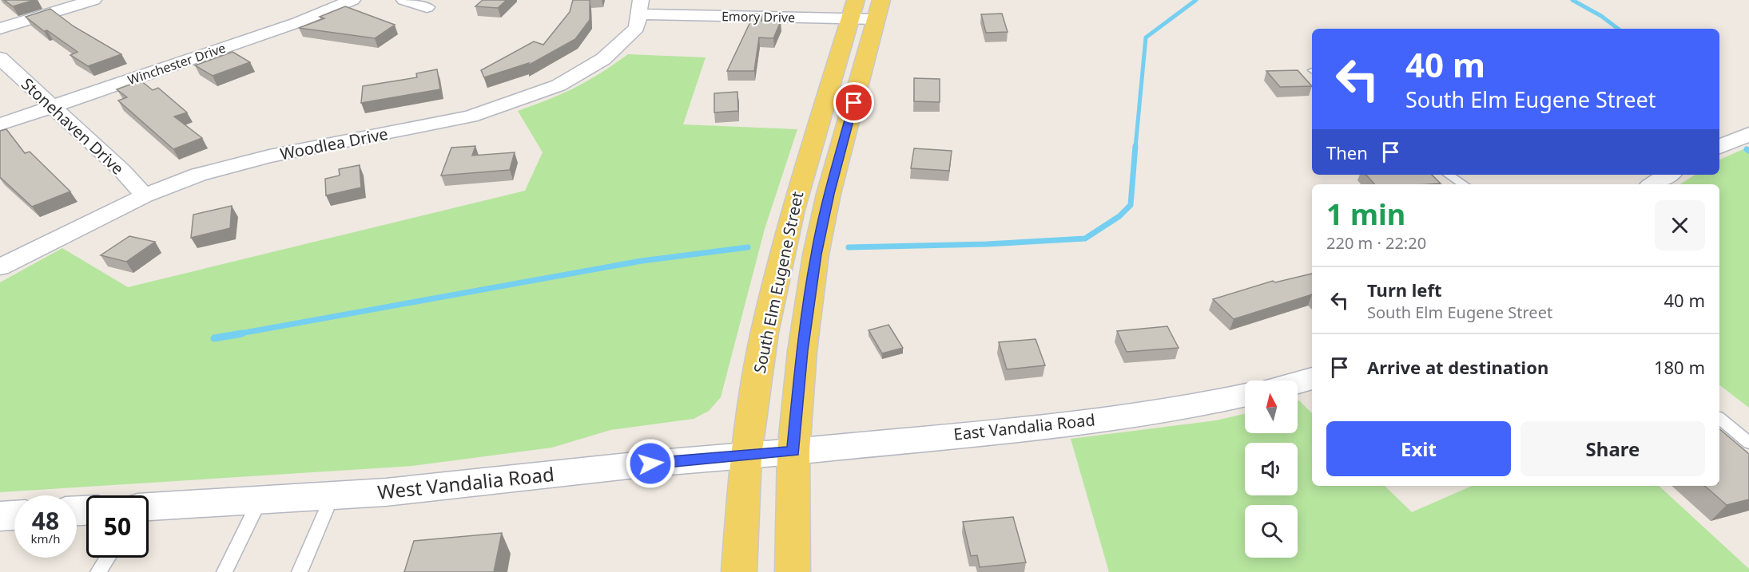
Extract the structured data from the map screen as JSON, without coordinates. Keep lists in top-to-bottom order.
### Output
{
  "streets": {
    "main road": ["South Elm Eugene Street"],
    "street": [
      "Emory Drive",
      "Winchester Drive",
      "Stonehaven Drive",
      "Woodlea Drive",
      "East Vandalia Road",
      "West Vandalia Road"
    ]
  },
  "crossings": [
    ["Emory Drive", "Woodlea Drive"],
    ["Emory Drive", "South Elm Eugene Street"],
    ["Winchester Drive", "Stonehaven Drive"],
    ["Stonehaven Drive", "Woodlea Drive"],
    ["South Elm Eugene Street", "East Vandalia Road"],
    ["South Elm Eugene Street", "West Vandalia Road"],
    ["East Vandalia Road", "West Vandalia Road"]
  ],
  "north": "top",
  "page": {
    "turn": ["40 m", "South Elm Eugene Street"],
    "then": "Then",
    "heading": ["1 min", "220 m · 22:20"],
    "list": [
      {
        "name": "Turn left",
        "note": "South Elm Eugene Street",
        "value": "40 m"
      },
      {
        "name": "Arrive at destination",
        "value": "180 m"
      }
    ],
    "buttons": ["Exit", "Share"],
    "speed": "48 km/h",
    "limit": "50"
  }
}
